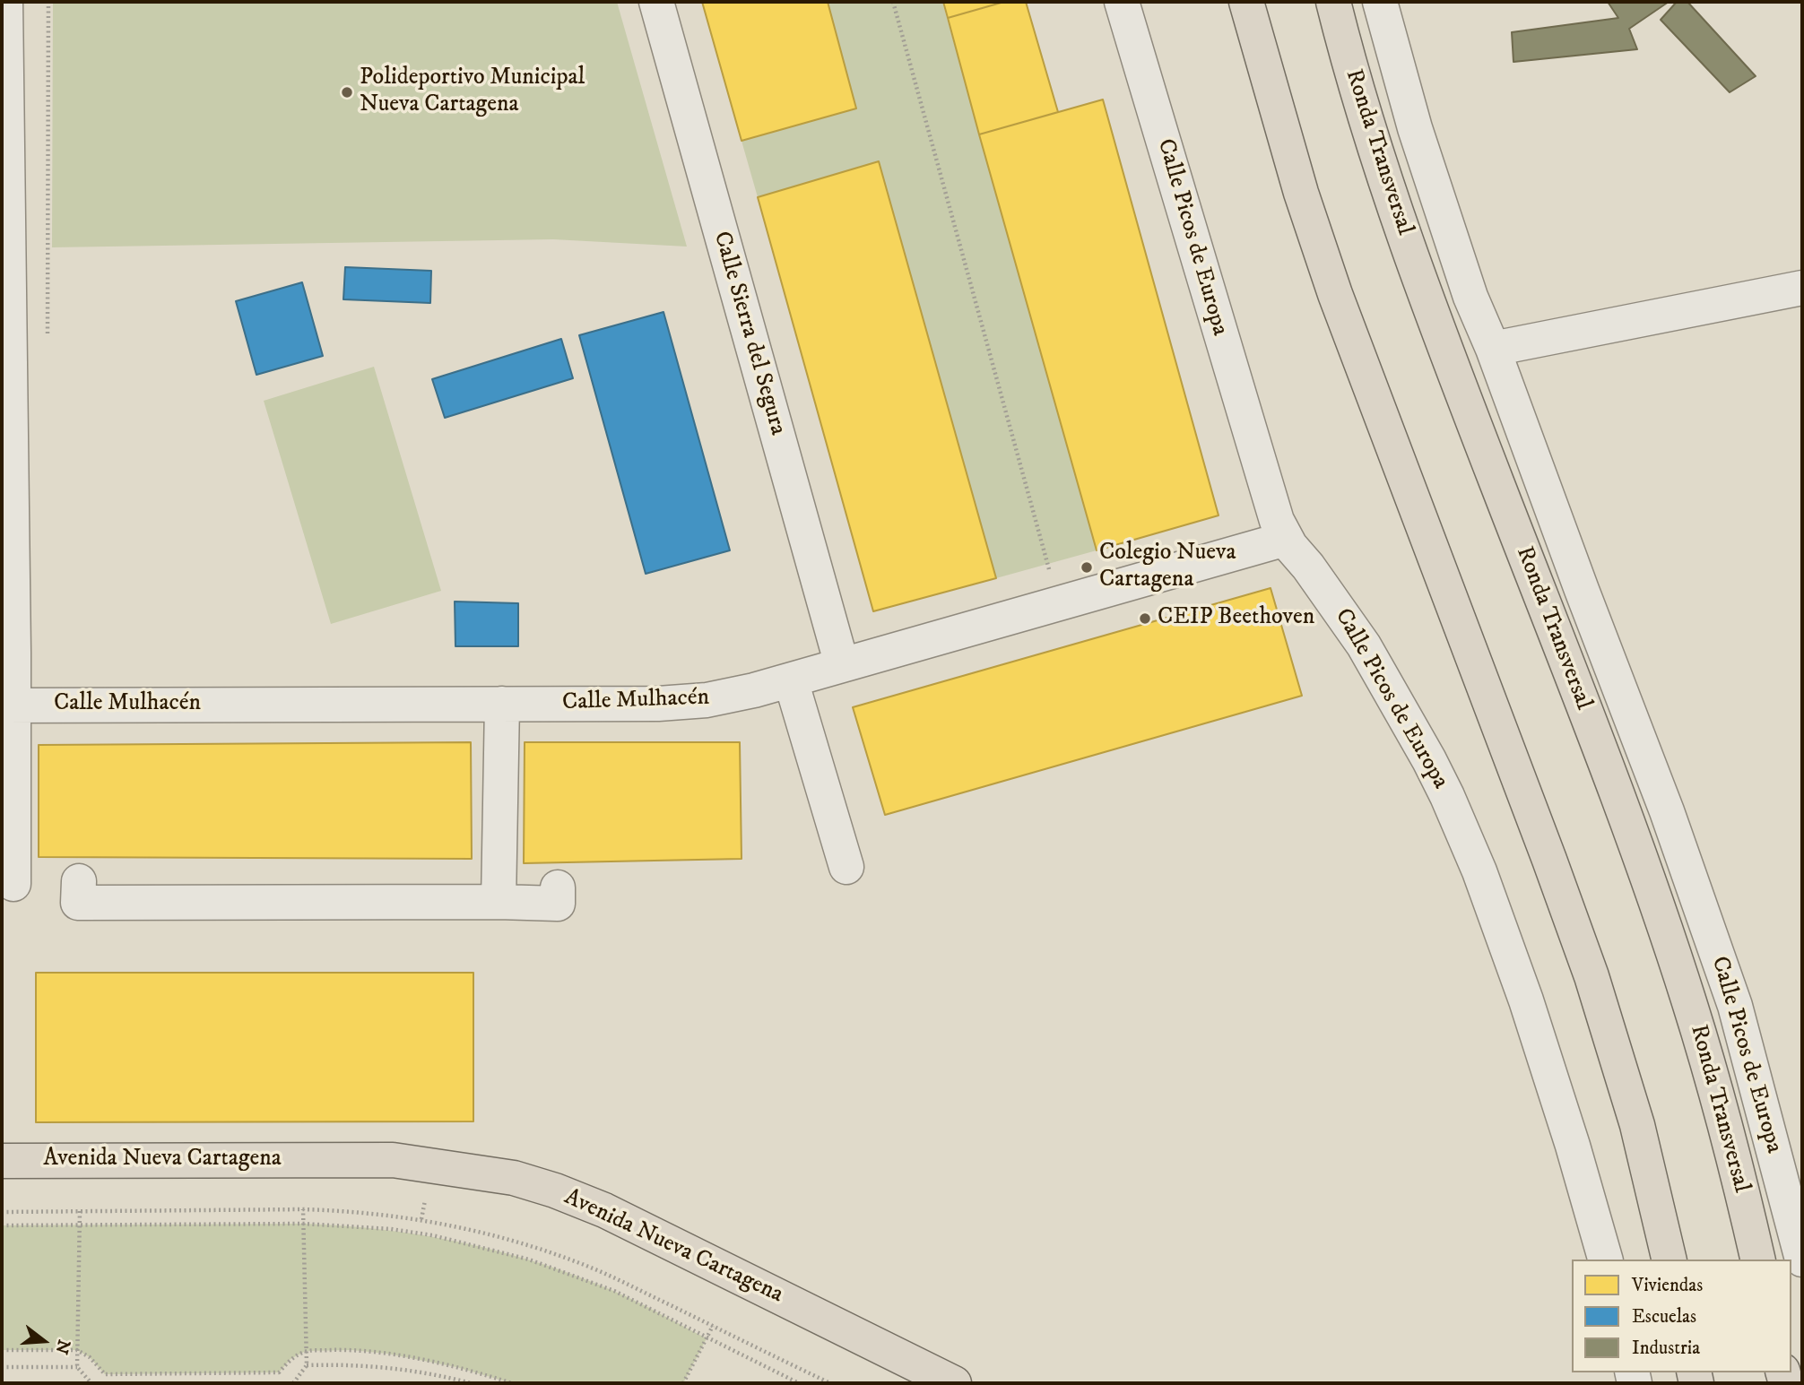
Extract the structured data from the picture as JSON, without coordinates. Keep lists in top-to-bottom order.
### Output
{
  "streets": {
    "main road": ["Ronda Transversal", "Avenida Nueva Cartagena"],
    "street": ["Calle Picos de Europa", "Calle Sierra del Segura", "Calle Mulhacén"]
  },
  "crossings": [
    ["Calle Picos de Europa", "Calle Mulhacén"],
    ["Calle Sierra del Segura", "Calle Mulhacén"]
  ],
  "places": ["Polideportivo Municipal Nueva Cartagena", "Colegio Nueva Cartagena", "CEIP Beethoven"],
  "legend": ["Viviendas", "Escuelas", "Industria"],
  "north": "right"
}
